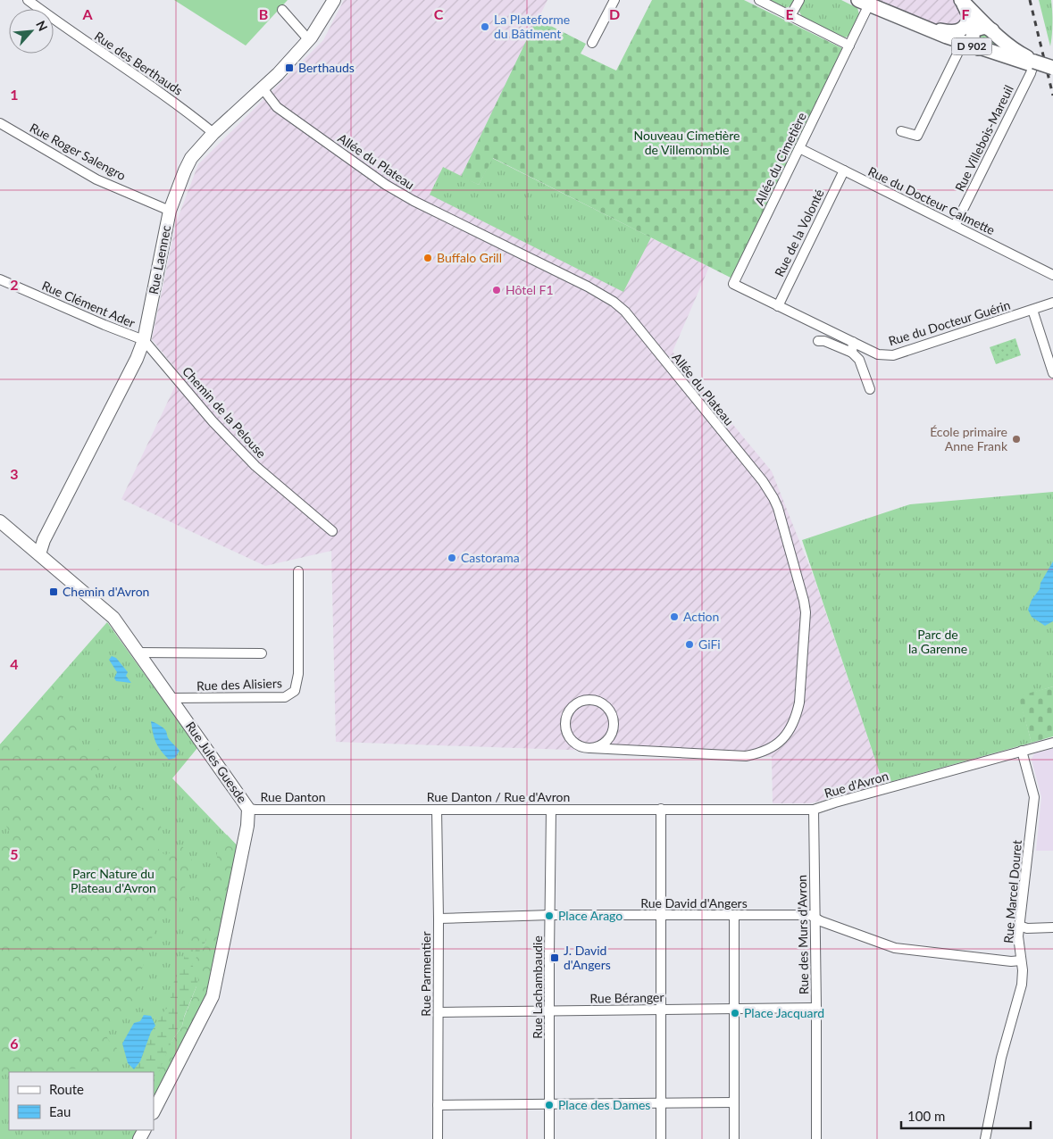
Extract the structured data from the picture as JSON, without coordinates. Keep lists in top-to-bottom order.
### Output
{
  "streets": {
    "main road": ["D 902"],
    "street": [
      "Rue des Berthauds",
      "Rue Villebois-Mareuil",
      "Rue Roger Salengro",
      "Allée du Cimetière",
      "Allée du Plateau",
      "Rue du Docteur Calmette",
      "Rue de la Volonté",
      "Rue Laennec",
      "Rue Clément Ader",
      "Rue du Docteur Guérin",
      "Chemin de la Pelouse",
      "Rue des Alisiers",
      "Rue Jules Guesde",
      "Rue d'Avron",
      "Rue Danton",
      "Rue Danton / Rue d'Avron",
      "Rue Marcel Douret",
      "Rue David d'Angers",
      "Rue des Murs d'Avron",
      "Rue Parmentier",
      "Rue Lachambaudie",
      "Rue Béranger"
    ]
  },
  "crossings": [
    ["D 902", "Rue Villebois-Mareuil"],
    ["D 902", "Allée du Cimetière"],
    ["Rue des Berthauds", "Rue Laennec"],
    ["Rue Villebois-Mareuil", "Rue du Docteur Calmette"],
    ["Rue Roger Salengro", "Rue Laennec"],
    ["Allée du Cimetière", "Rue du Docteur Calmette"],
    ["Allée du Cimetière", "Rue du Docteur Guérin"],
    ["Allée du Plateau", "Rue Laennec"],
    ["Rue du Docteur Calmette", "Rue de la Volonté"],
    ["Rue de la Volonté", "Rue du Docteur Guérin"],
    ["Rue Laennec", "Rue Clément Ader"],
    ["Rue Laennec", "Chemin de la Pelouse"],
    ["Rue Laennec", "Rue Jules Guesde"],
    ["Rue Clément Ader", "Chemin de la Pelouse"],
    ["Rue des Alisiers", "Rue Jules Guesde"],
    ["Rue Jules Guesde", "Rue Danton"],
    ["Rue d'Avron", "Rue Danton / Rue d'Avron"],
    ["Rue d'Avron", "Rue Marcel Douret"],
    ["Rue d'Avron", "Rue des Murs d'Avron"],
    ["Rue Danton", "Rue Danton / Rue d'Avron"],
    ["Rue Danton / Rue d'Avron", "Rue Parmentier"],
    ["Rue Danton / Rue d'Avron", "Rue Lachambaudie"],
    ["Rue Marcel Douret", "Rue David d'Angers"],
    ["Rue David d'Angers", "Rue des Murs d'Avron"],
    ["Rue David d'Angers", "Rue Parmentier"],
    ["Rue David d'Angers", "Rue Lachambaudie"],
    ["Rue des Murs d'Avron", "Rue Béranger"],
    ["Rue Parmentier", "Rue Béranger"],
    ["Rue Lachambaudie", "Rue Béranger"]
  ],
  "parks": ["Nouveau Cimetière de Villemomble", "Parc de la Garenne", "Parc Nature du Plateau d'Avron"],
  "places": {
    "other": [
      "La Plateforme du Bâtiment",
      "Buffalo Grill",
      "Hôtel F1",
      "École primaire Anne Frank",
      "Castorama",
      "Action",
      "GiFi",
      "Place Arago",
      "Place Jacquard",
      "Place des Dames"
    ],
    "transit": ["Berthauds", "Chemin d'Avron", "J. David d'Angers"]
  },
  "legend": ["Route", "Eau"],
  "scale_bar": "100 m",
  "north": "top right",
  "grid": {
    "columns": [
      "A",
      "B",
      "C",
      "D",
      "E",
      "F"
    ],
    "rows": [
      "1",
      "2",
      "3",
      "4",
      "5",
      "6"
    ]
  }
}
